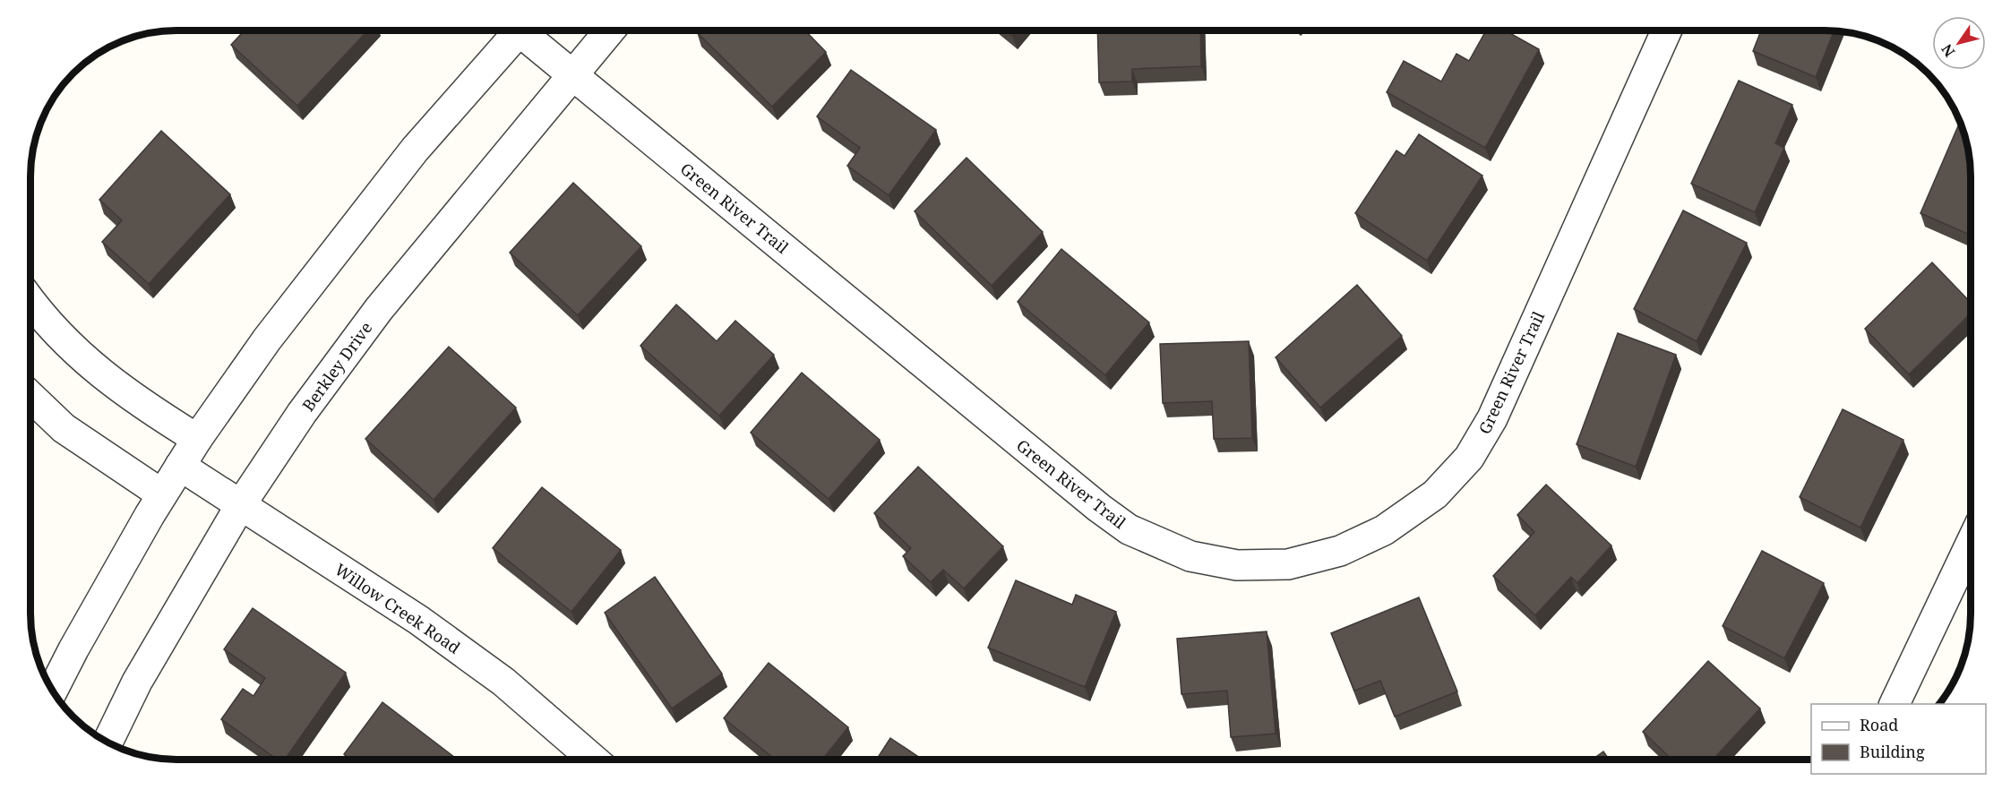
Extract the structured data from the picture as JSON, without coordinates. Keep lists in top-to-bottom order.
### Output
{
  "streets": {
    "street": ["Green River Trail", "Berkley Drive", "Willow Creek Road"]
  },
  "crossings": [
    ["Green River Trail", "Berkley Drive"],
    ["Berkley Drive", "Willow Creek Road"]
  ],
  "legend": ["Road", "Building"],
  "north": "bottom left"
}
